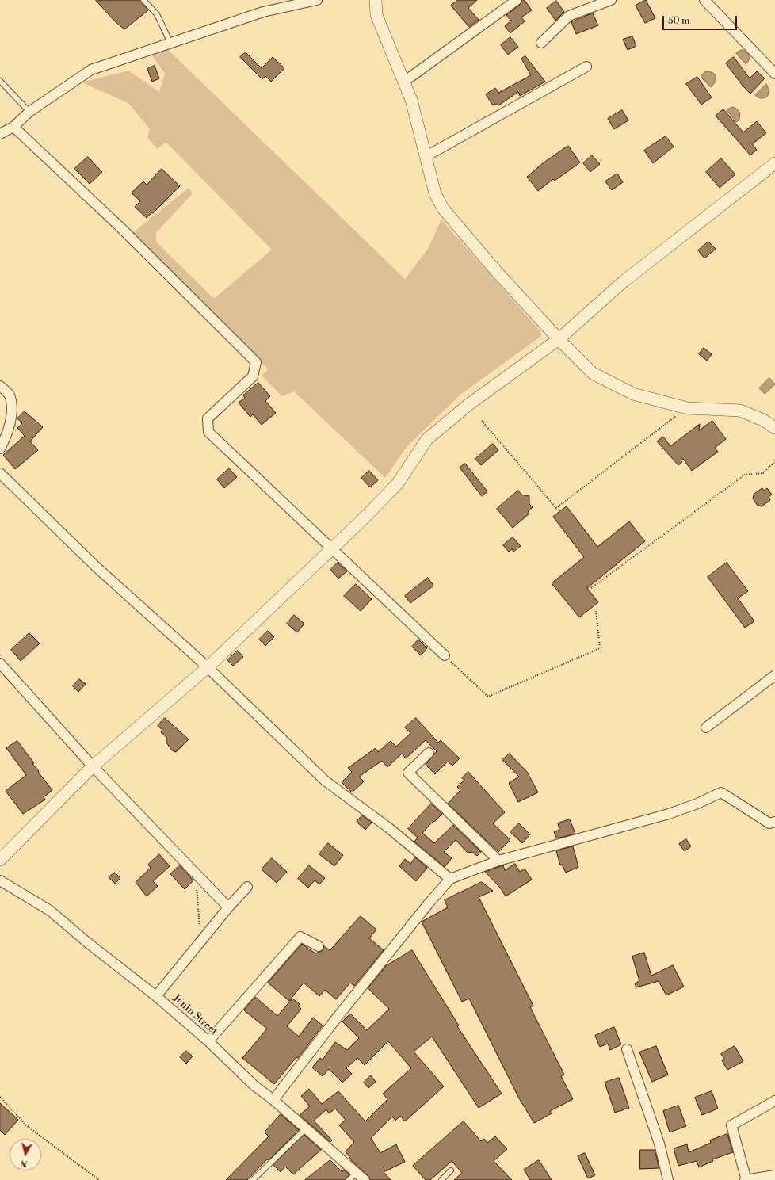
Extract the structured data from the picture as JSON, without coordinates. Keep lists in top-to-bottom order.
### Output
{
  "streets": {
    "street": ["Jenin Street"]
  },
  "scale_bar": "50 m",
  "north": "bottom"
}
